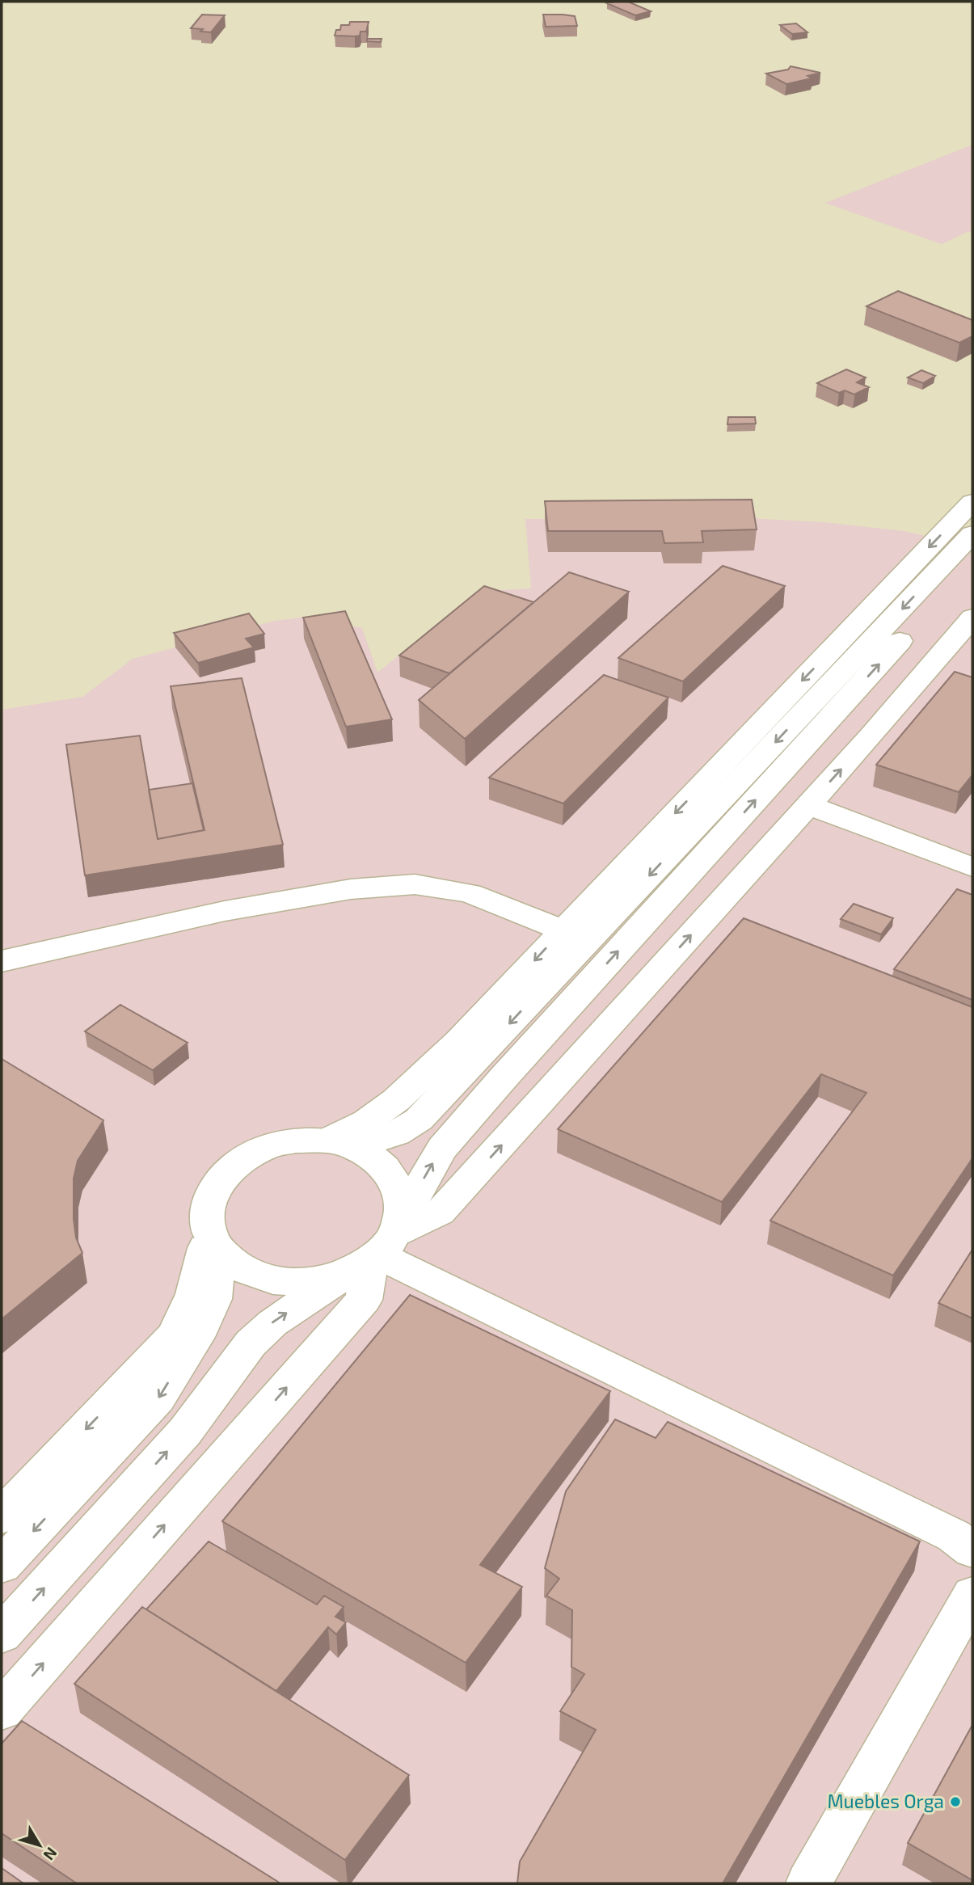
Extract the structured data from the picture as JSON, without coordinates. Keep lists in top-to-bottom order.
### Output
{
  "places": ["Muebles Orga"],
  "north": "bottom right"
}
